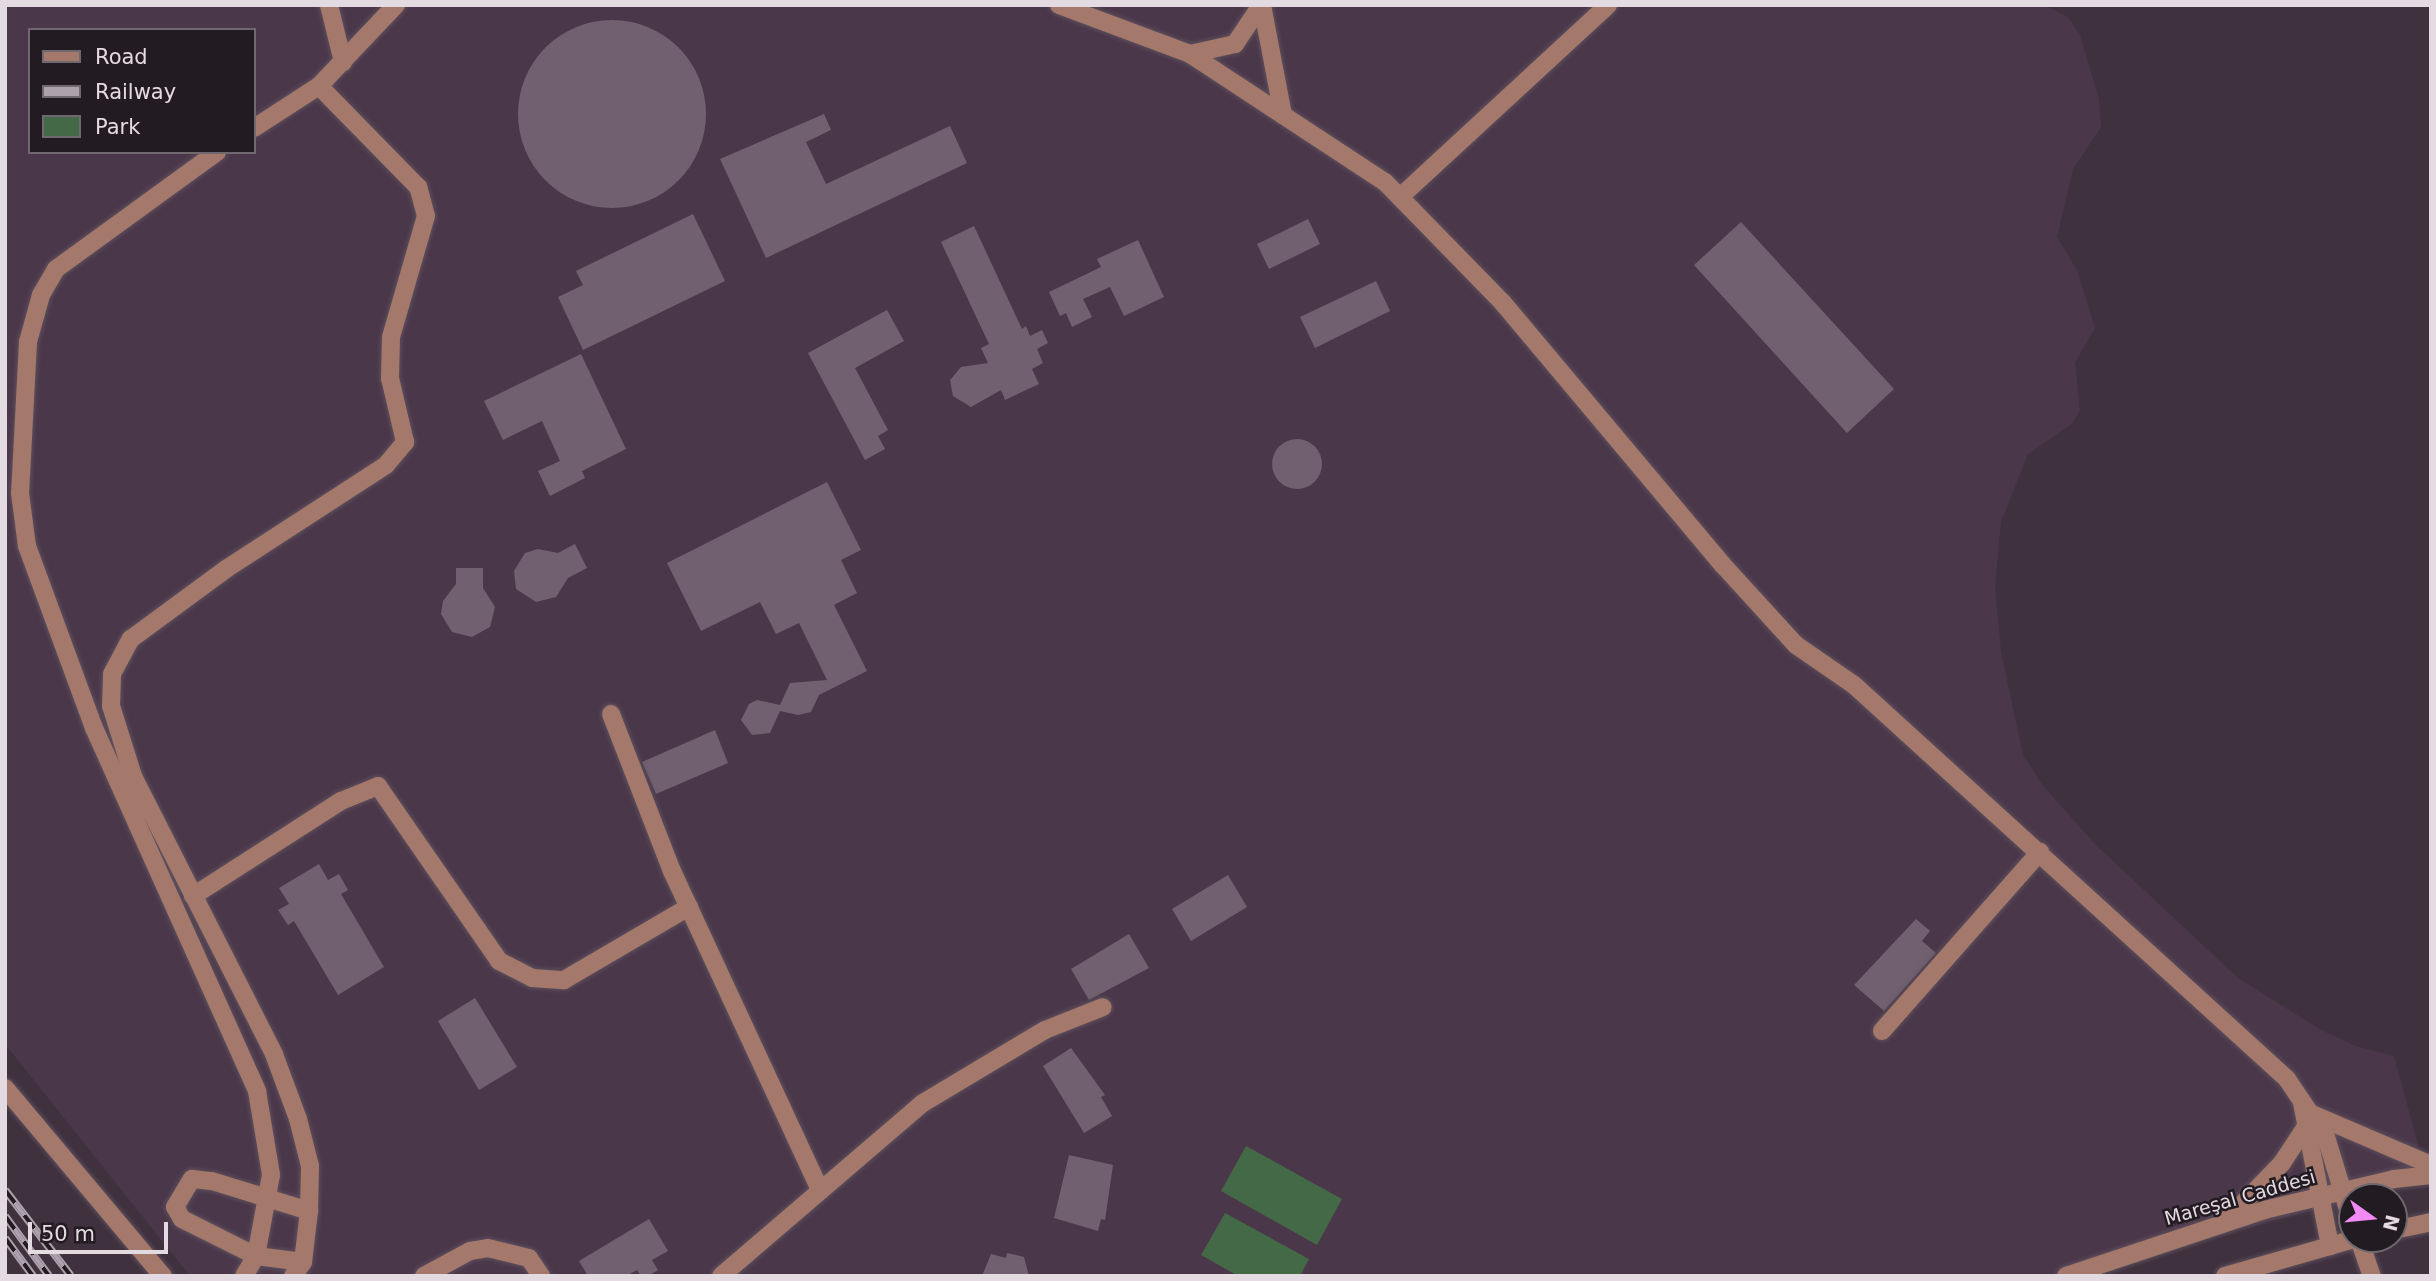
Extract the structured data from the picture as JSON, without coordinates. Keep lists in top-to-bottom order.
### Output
{
  "streets": {
    "street": ["Mareşal Caddesi"]
  },
  "legend": ["Road", "Railway", "Park"],
  "scale_bar": "50 m",
  "north": "right"
}
